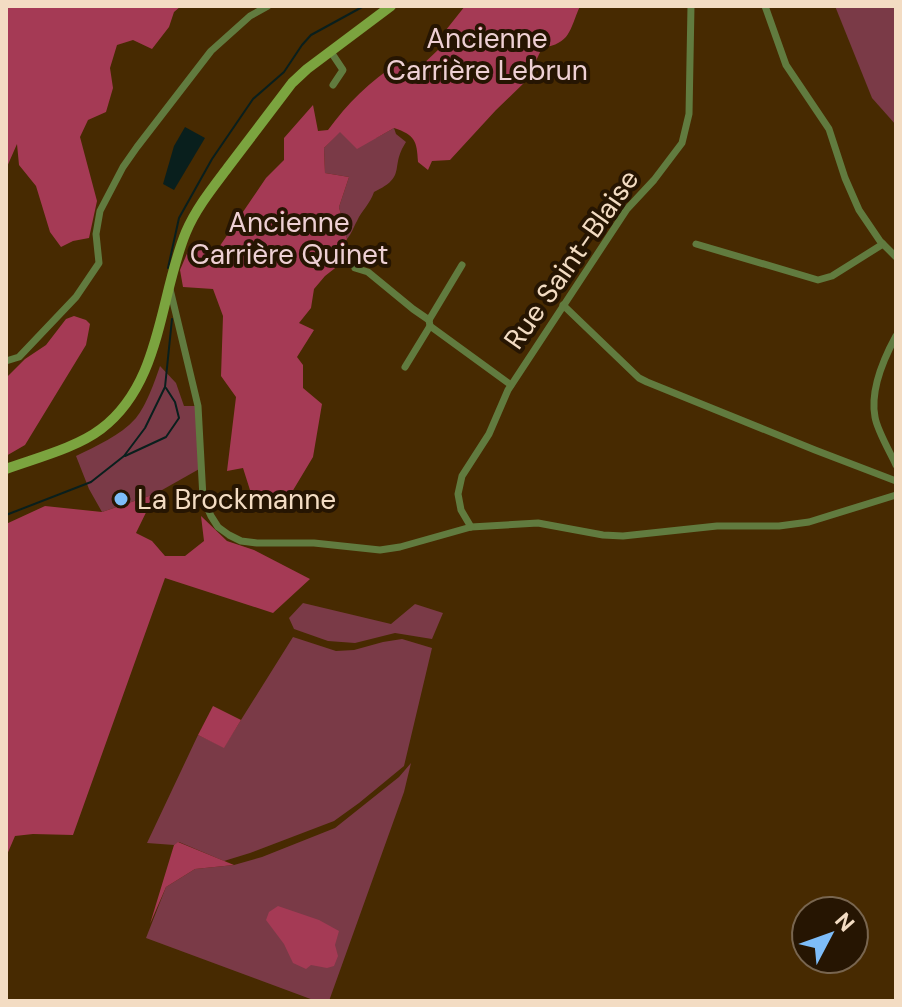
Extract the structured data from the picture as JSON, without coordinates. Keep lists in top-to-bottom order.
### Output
{
  "streets": {
    "street": ["Rue Saint-Blaise"]
  },
  "parks": ["Ancienne Carrière Lebrun", "Ancienne Carrière Quinet"],
  "places": ["La Brockmanne"],
  "north": "top right"
}
